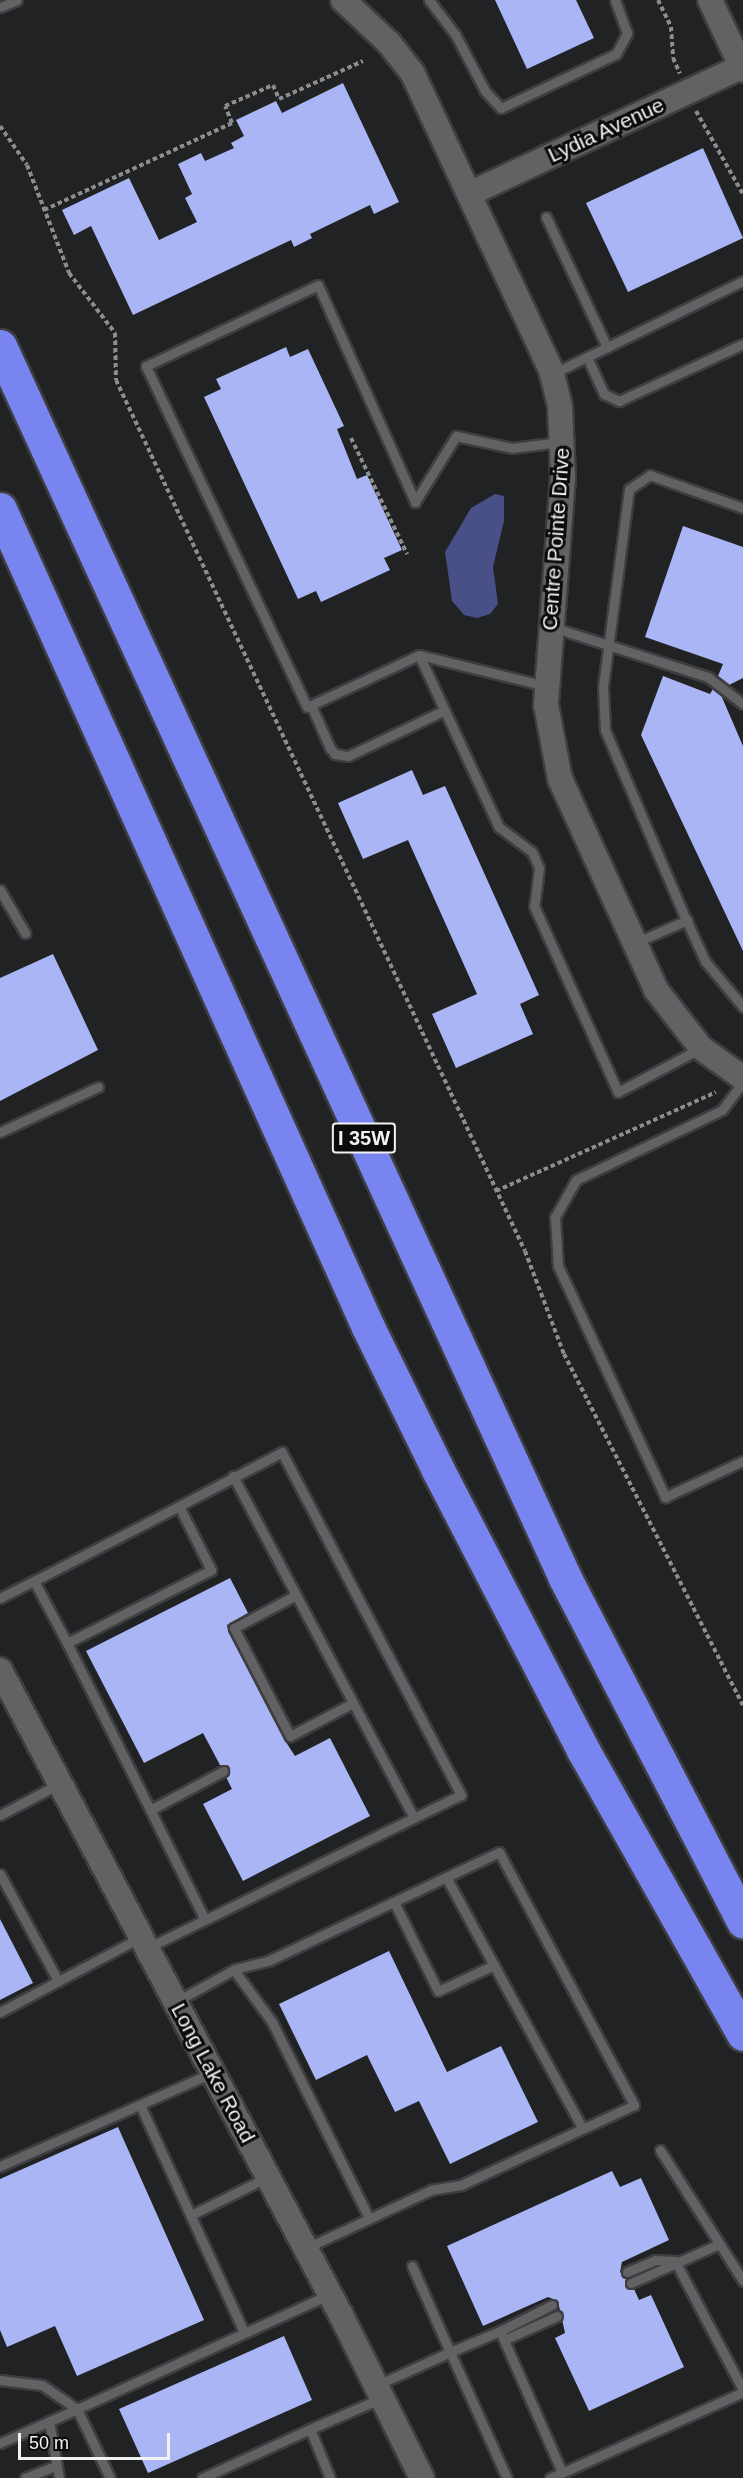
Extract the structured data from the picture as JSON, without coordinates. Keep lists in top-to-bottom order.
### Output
{
  "streets": {
    "highway": ["I 35W"],
    "street": ["Lydia Avenue", "Centre Pointe Drive", "Long Lake Road"]
  },
  "crossings": [
    ["Lydia Avenue", "Centre Pointe Drive"]
  ],
  "scale_bar": "50 m"
}
